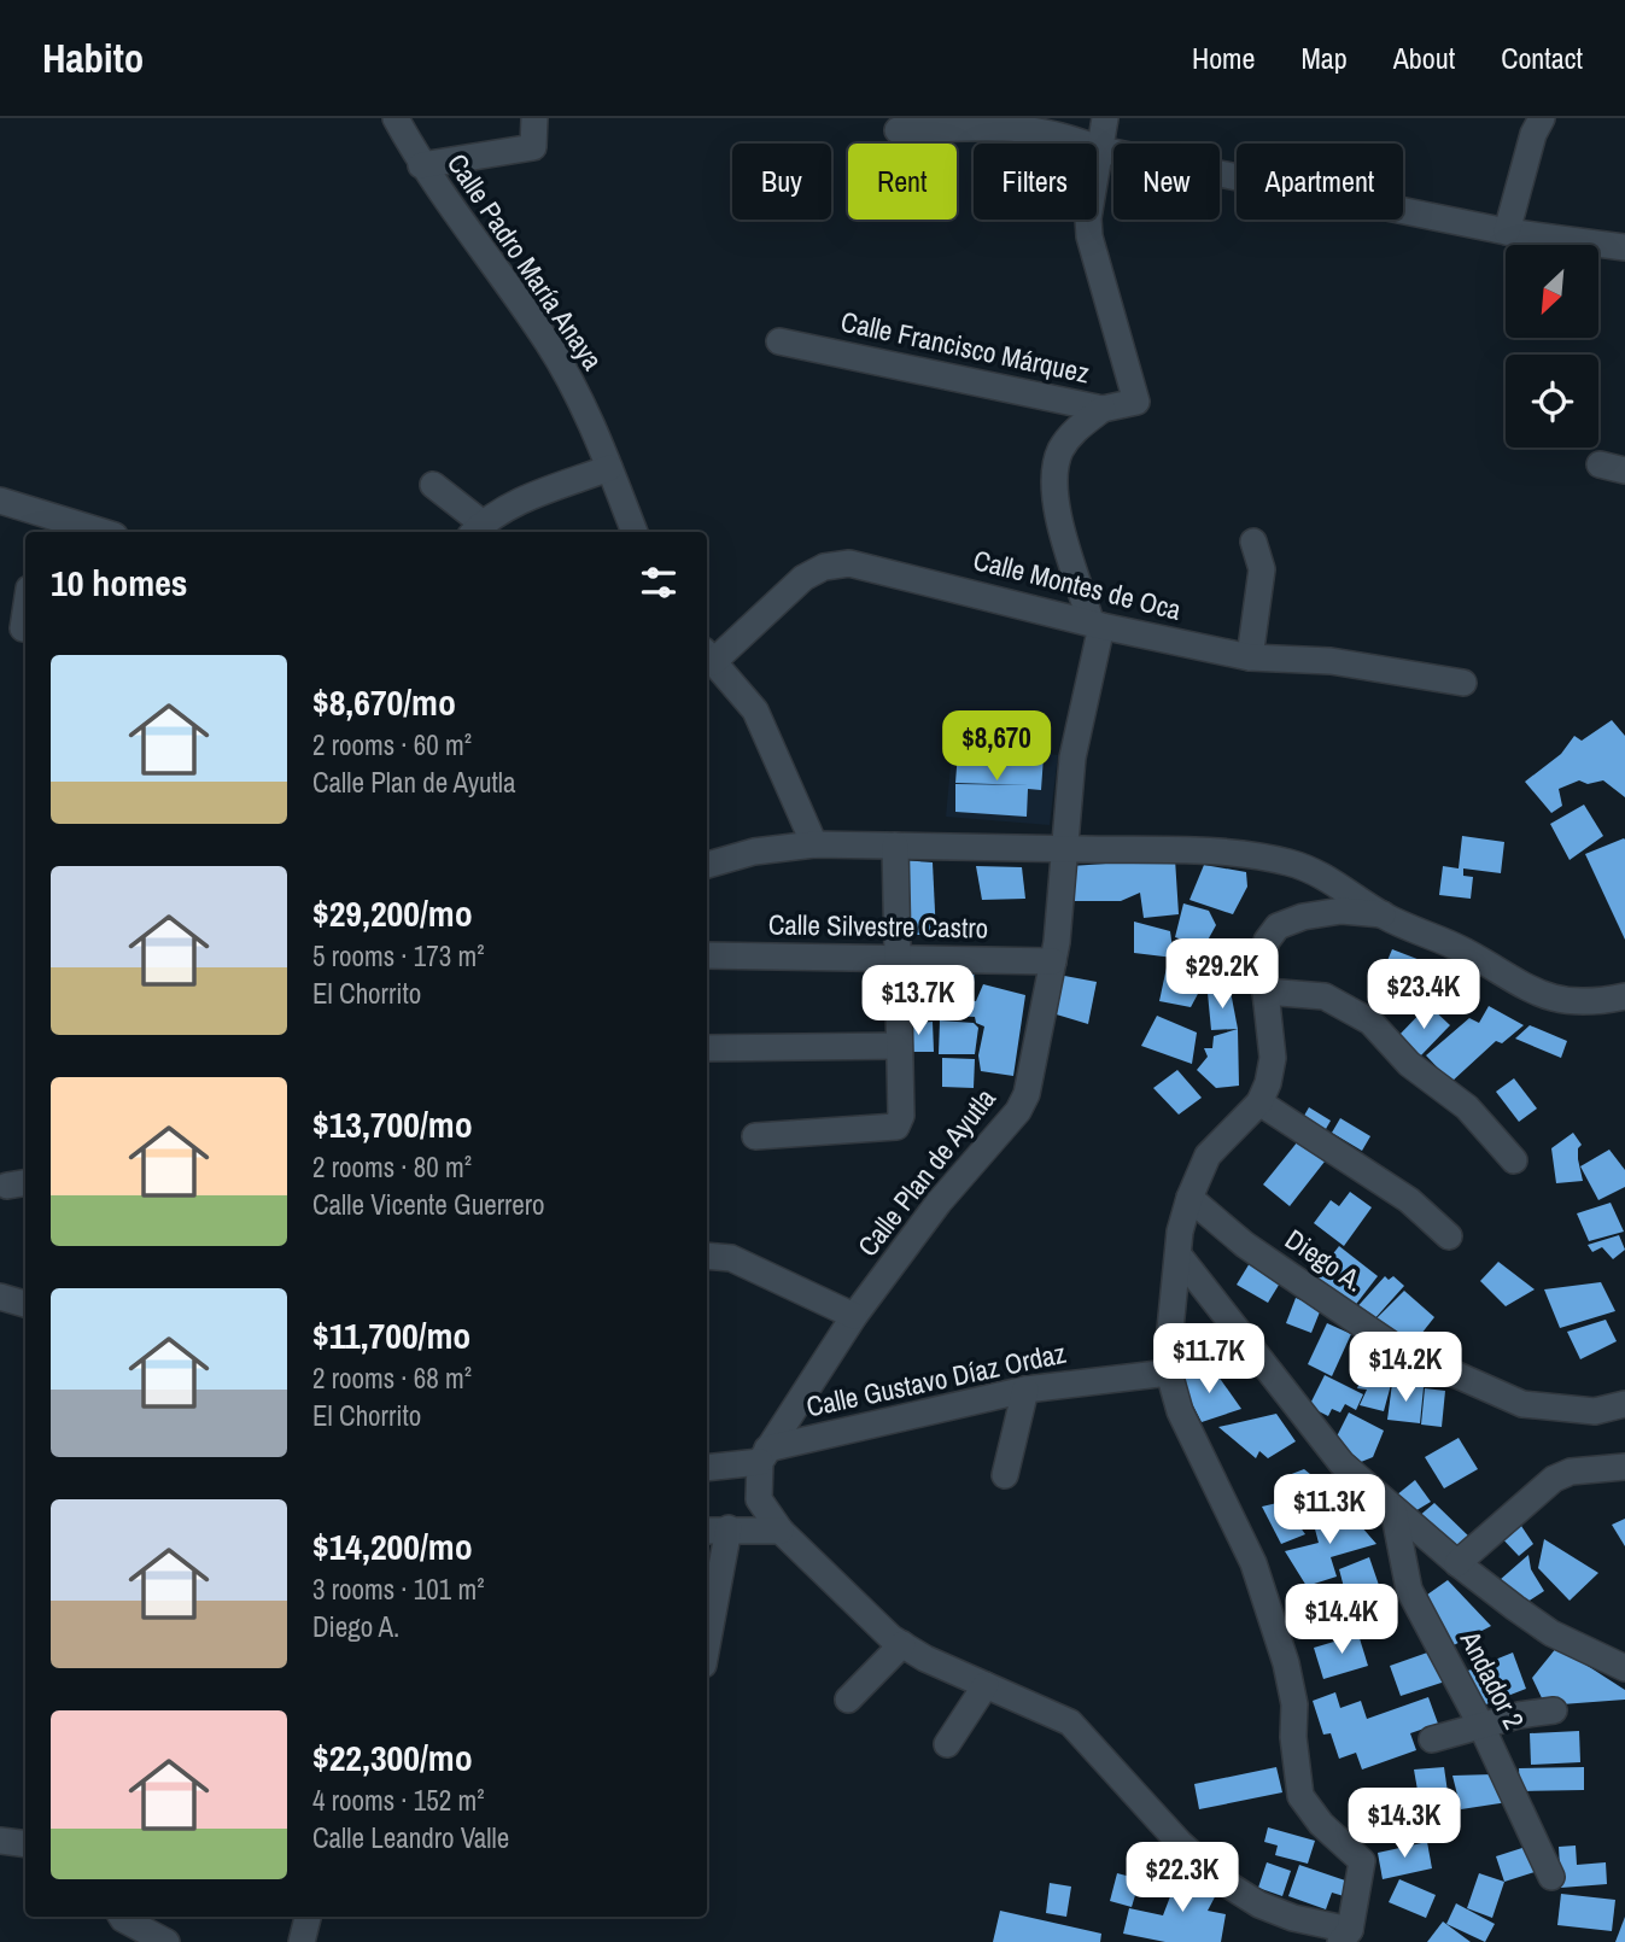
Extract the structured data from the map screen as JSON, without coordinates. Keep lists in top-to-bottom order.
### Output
{
  "streets": {
    "street": [
      "Calle Padro María Anaya",
      "Calle Francisco Márquez",
      "Calle Montes de Oca",
      "Calle Silvestre Castro",
      "Calle Plan de Ayutla",
      "Diego A.",
      "Calle Gustavo Díaz Ordaz",
      "Andador 2"
    ]
  },
  "crossings": [
    ["Calle Francisco Márquez", "Calle Plan de Ayutla"],
    ["Calle Montes de Oca", "Calle Plan de Ayutla"],
    ["Calle Silvestre Castro", "Calle Plan de Ayutla"],
    ["Calle Plan de Ayutla", "Calle Gustavo Díaz Ordaz"]
  ],
  "north": "bottom left",
  "page": {
    "header": "Habito",
    "nav": [
      "Home",
      "Map",
      "About",
      "Contact"
    ],
    "chip": [
      "Buy",
      "Rent",
      "Filters",
      "New",
      "Apartment"
    ],
    "heading": "10 homes",
    "list": [
      {
        "name": "$8,670/mo",
        "note": "2 rooms · 60 m² · Calle Plan de Ayutla"
      },
      {
        "name": "$29,200/mo",
        "note": "5 rooms · 173 m² · El Chorrito"
      },
      {
        "name": "$13,700/mo",
        "note": "2 rooms · 80 m² · Calle Vicente Guerrero"
      },
      {
        "name": "$11,700/mo",
        "note": "2 rooms · 68 m² · El Chorrito"
      },
      {
        "name": "$14,200/mo",
        "note": "3 rooms · 101 m² · Diego A."
      },
      {
        "name": "$22,300/mo",
        "note": "4 rooms · 152 m² · Calle Leandro Valle"
      }
    ],
    "price": [
      "$8,670",
      "$29.2K",
      "$23.4K",
      "$13.7K",
      "$11.7K",
      "$14.2K",
      "$11.3K",
      "$14.4K",
      "$14.3K",
      "$22.3K"
    ]
  }
}
